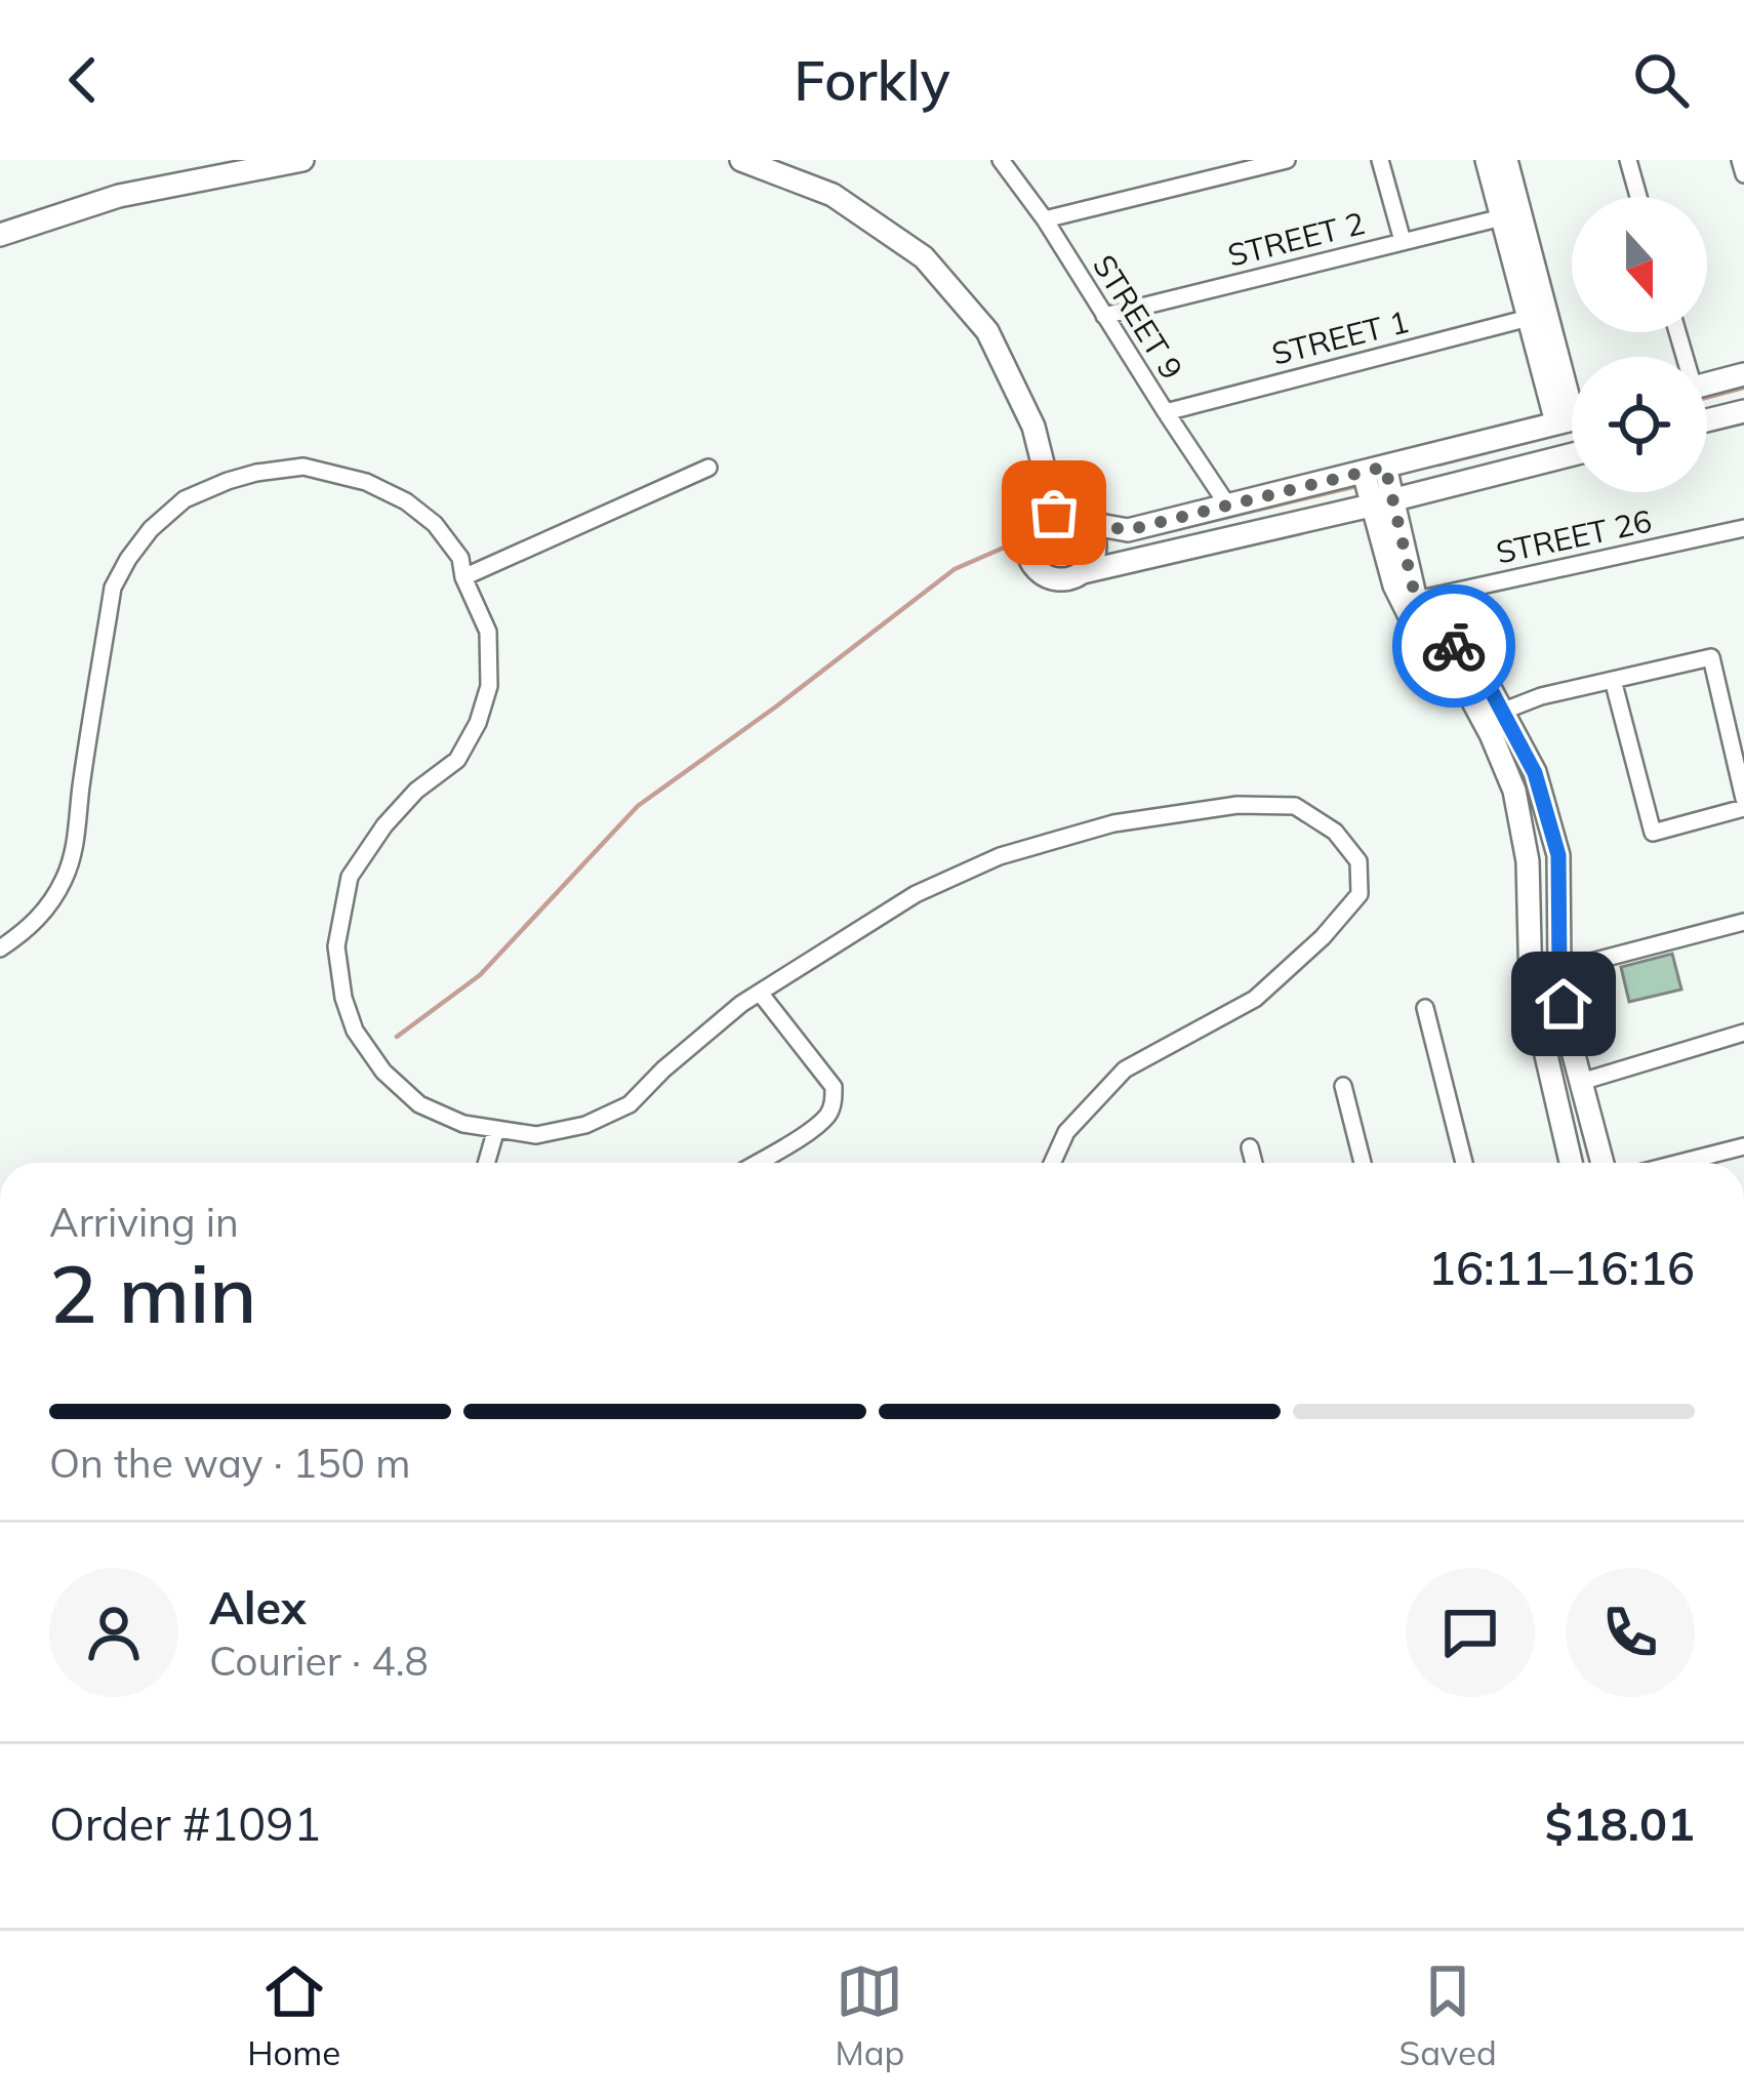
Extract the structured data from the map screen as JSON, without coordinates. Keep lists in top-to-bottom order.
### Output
{
  "streets": {
    "street": [
      "STREET 2",
      "STREET 9",
      "STREET 1",
      "STREET 26"
    ]
  },
  "crossings": [
    ["STREET 2", "STREET 9"],
    ["STREET 9", "STREET 1"]
  ],
  "north": "bottom",
  "page": {
    "header": "Forkly",
    "heading": ["2 min", "Arriving in", "16:11–16:16"],
    "panel": [
      "Alex",
      "Courier · 4.8",
      "Order #1091",
      "$18.01"
    ],
    "bar": "On the way · 150 m",
    "tabs": ["Home", "Map", "Saved"]
  }
}
